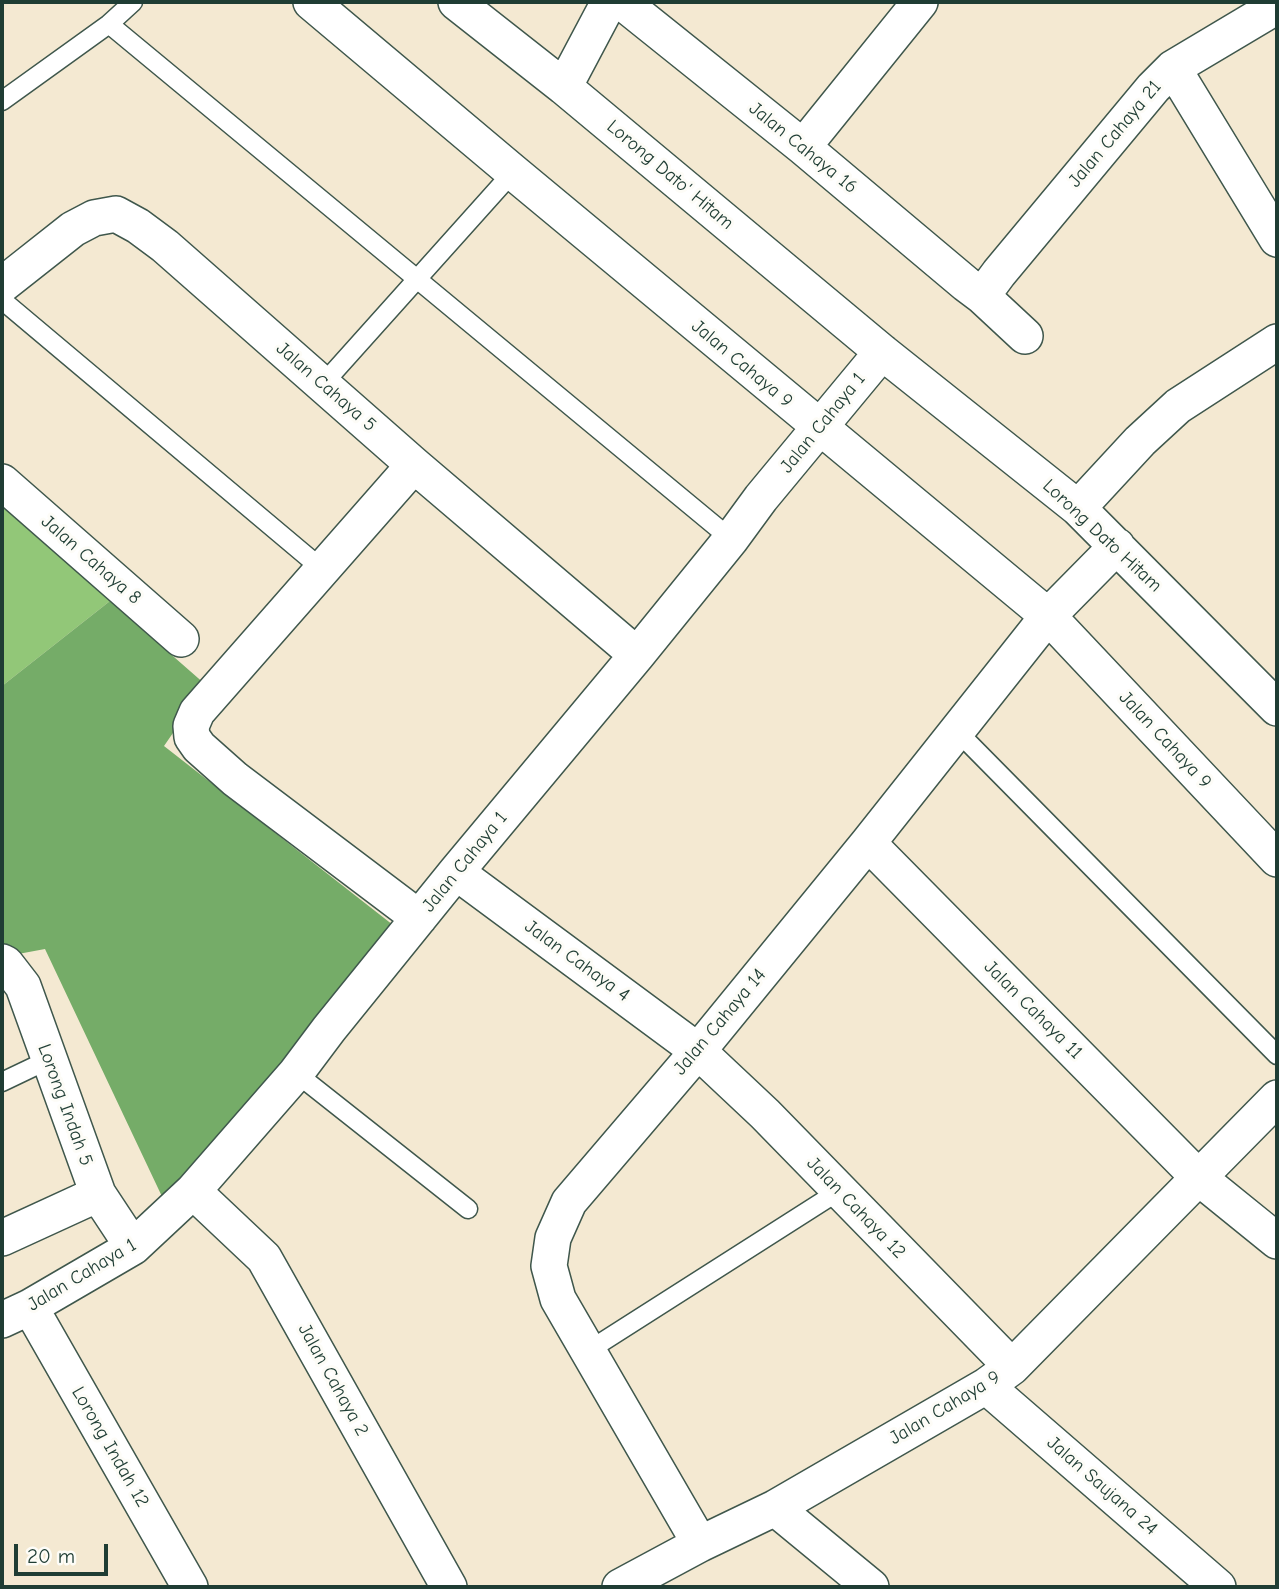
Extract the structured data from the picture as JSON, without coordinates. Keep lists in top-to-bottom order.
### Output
{
  "streets": {
    "street": [
      "Jalan Cahaya 21",
      "Jalan Cahaya 16",
      "Lorong Dato' Hitam",
      "Jalan Cahaya 9",
      "Jalan Cahaya 5",
      "Jalan Cahaya 1",
      "Lorong Dato Hitam",
      "Jalan Cahaya 8",
      "Jalan Cahaya 4",
      "Jalan Cahaya 11",
      "Jalan Cahaya 14",
      "Lorong Indah 5",
      "Jalan Cahaya 12",
      "Jalan Cahaya 2",
      "Lorong Indah 12",
      "Jalan Saujana 24"
    ]
  },
  "crossings": [
    ["Jalan Cahaya 21", "Jalan Cahaya 16"],
    ["Lorong Dato' Hitam", "Jalan Cahaya 1"],
    ["Lorong Dato' Hitam", "Lorong Dato Hitam"],
    ["Jalan Cahaya 9", "Jalan Cahaya 1"],
    ["Jalan Cahaya 9", "Jalan Cahaya 11"],
    ["Jalan Cahaya 9", "Jalan Cahaya 14"],
    ["Jalan Cahaya 9", "Jalan Cahaya 12"],
    ["Jalan Cahaya 9", "Jalan Saujana 24"],
    ["Jalan Cahaya 5", "Jalan Cahaya 1"],
    ["Jalan Cahaya 1", "Lorong Dato Hitam"],
    ["Jalan Cahaya 1", "Jalan Cahaya 4"],
    ["Jalan Cahaya 1", "Lorong Indah 5"],
    ["Jalan Cahaya 1", "Jalan Cahaya 2"],
    ["Jalan Cahaya 1", "Lorong Indah 12"],
    ["Lorong Dato Hitam", "Jalan Cahaya 14"],
    ["Jalan Cahaya 4", "Jalan Cahaya 14"],
    ["Jalan Cahaya 4", "Jalan Cahaya 12"],
    ["Jalan Cahaya 11", "Jalan Cahaya 14"],
    ["Jalan Cahaya 14", "Jalan Cahaya 12"],
    ["Jalan Cahaya 12", "Jalan Saujana 24"]
  ],
  "scale_bar": "20 m"
}
